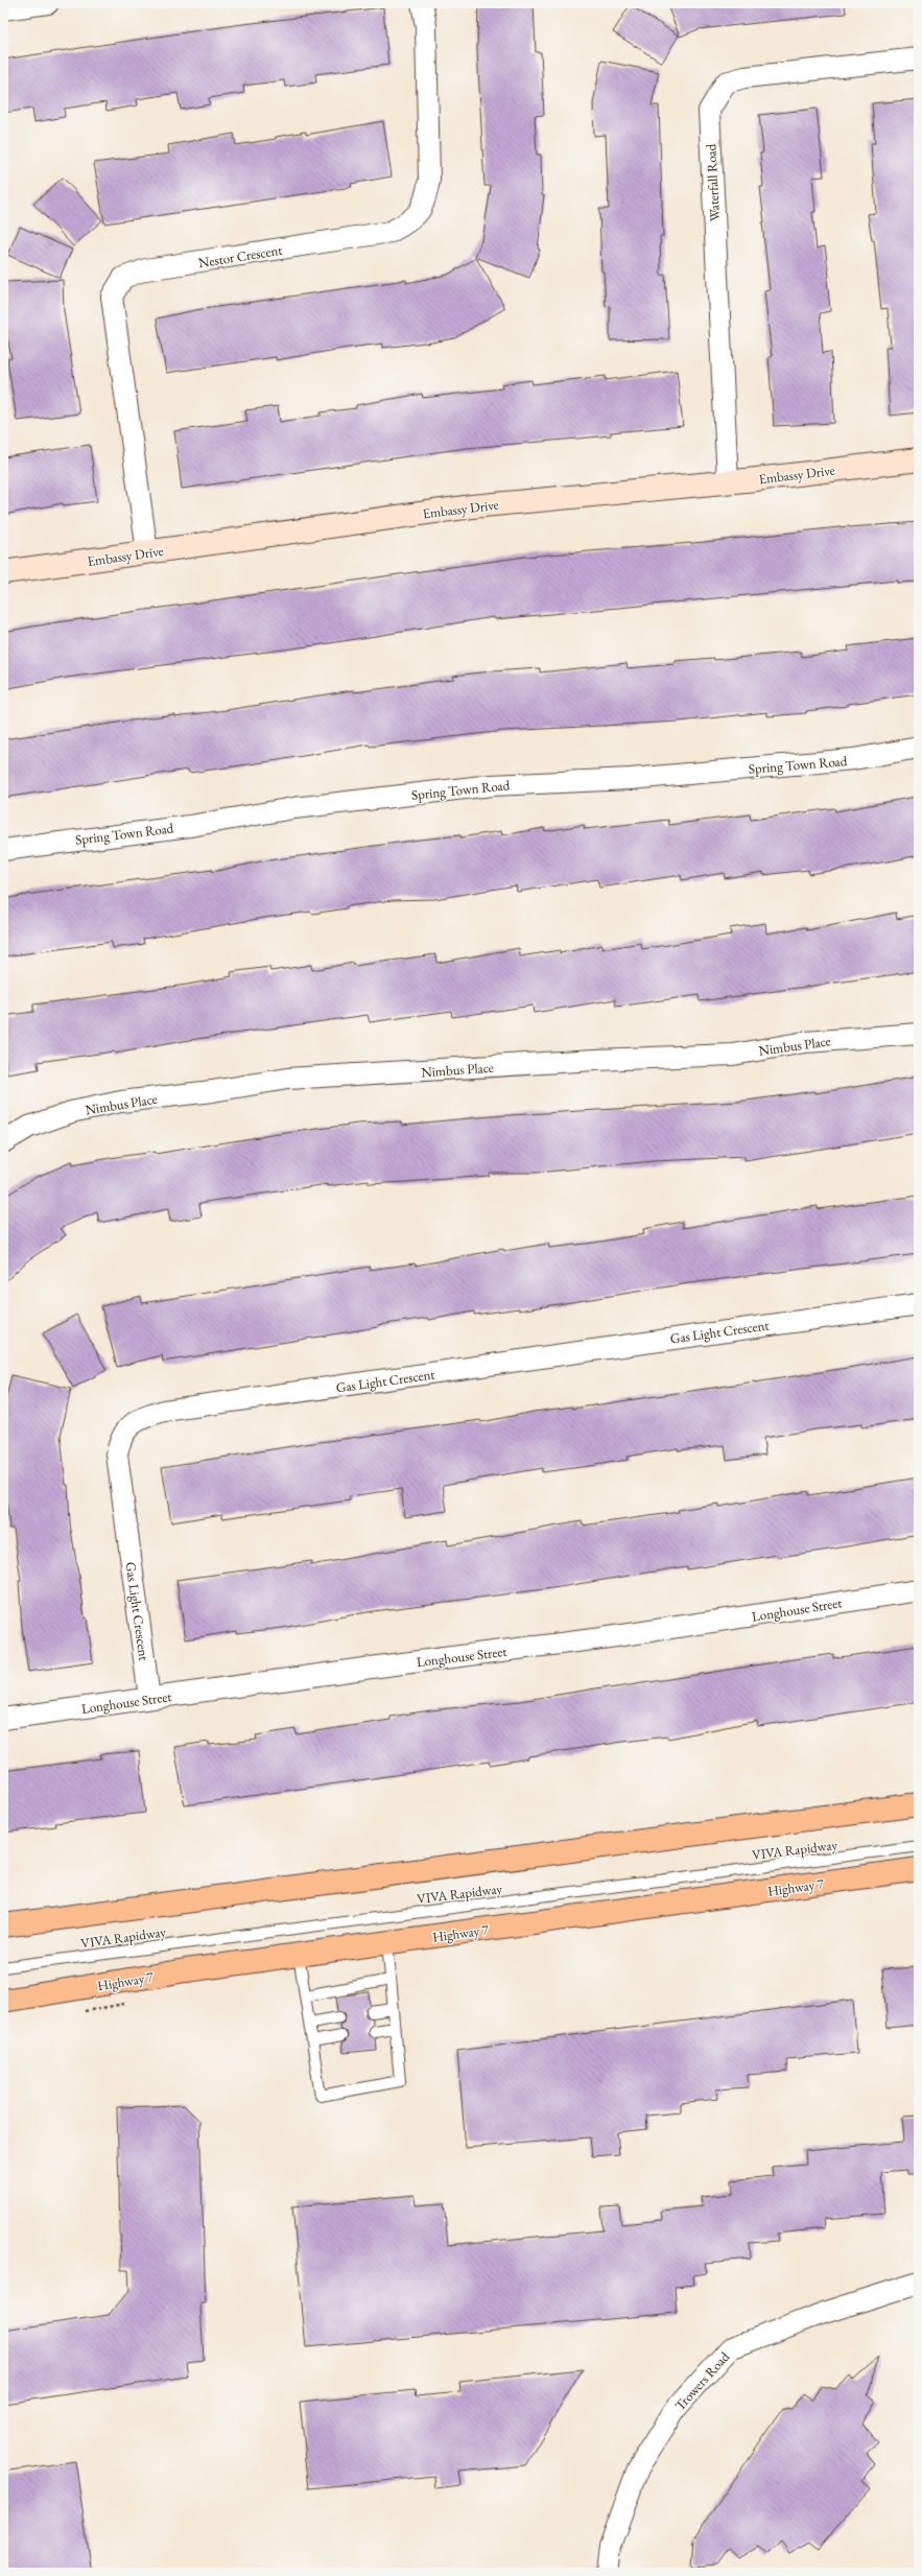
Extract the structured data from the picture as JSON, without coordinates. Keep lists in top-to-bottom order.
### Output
{
  "streets": {
    "main road": ["Highway 7"],
    "street": [
      "Waterfall Road",
      "Nestor Crescent",
      "Embassy Drive",
      "Spring Town Road",
      "Nimbus Place",
      "Gas Light Crescent",
      "Longhouse Street",
      "Trowers Road"
    ],
    "lane": ["VIVA Rapidway"]
  },
  "crossings": [
    ["Waterfall Road", "Embassy Drive"],
    ["Nestor Crescent", "Embassy Drive"],
    ["Gas Light Crescent", "Longhouse Street"]
  ]
}
